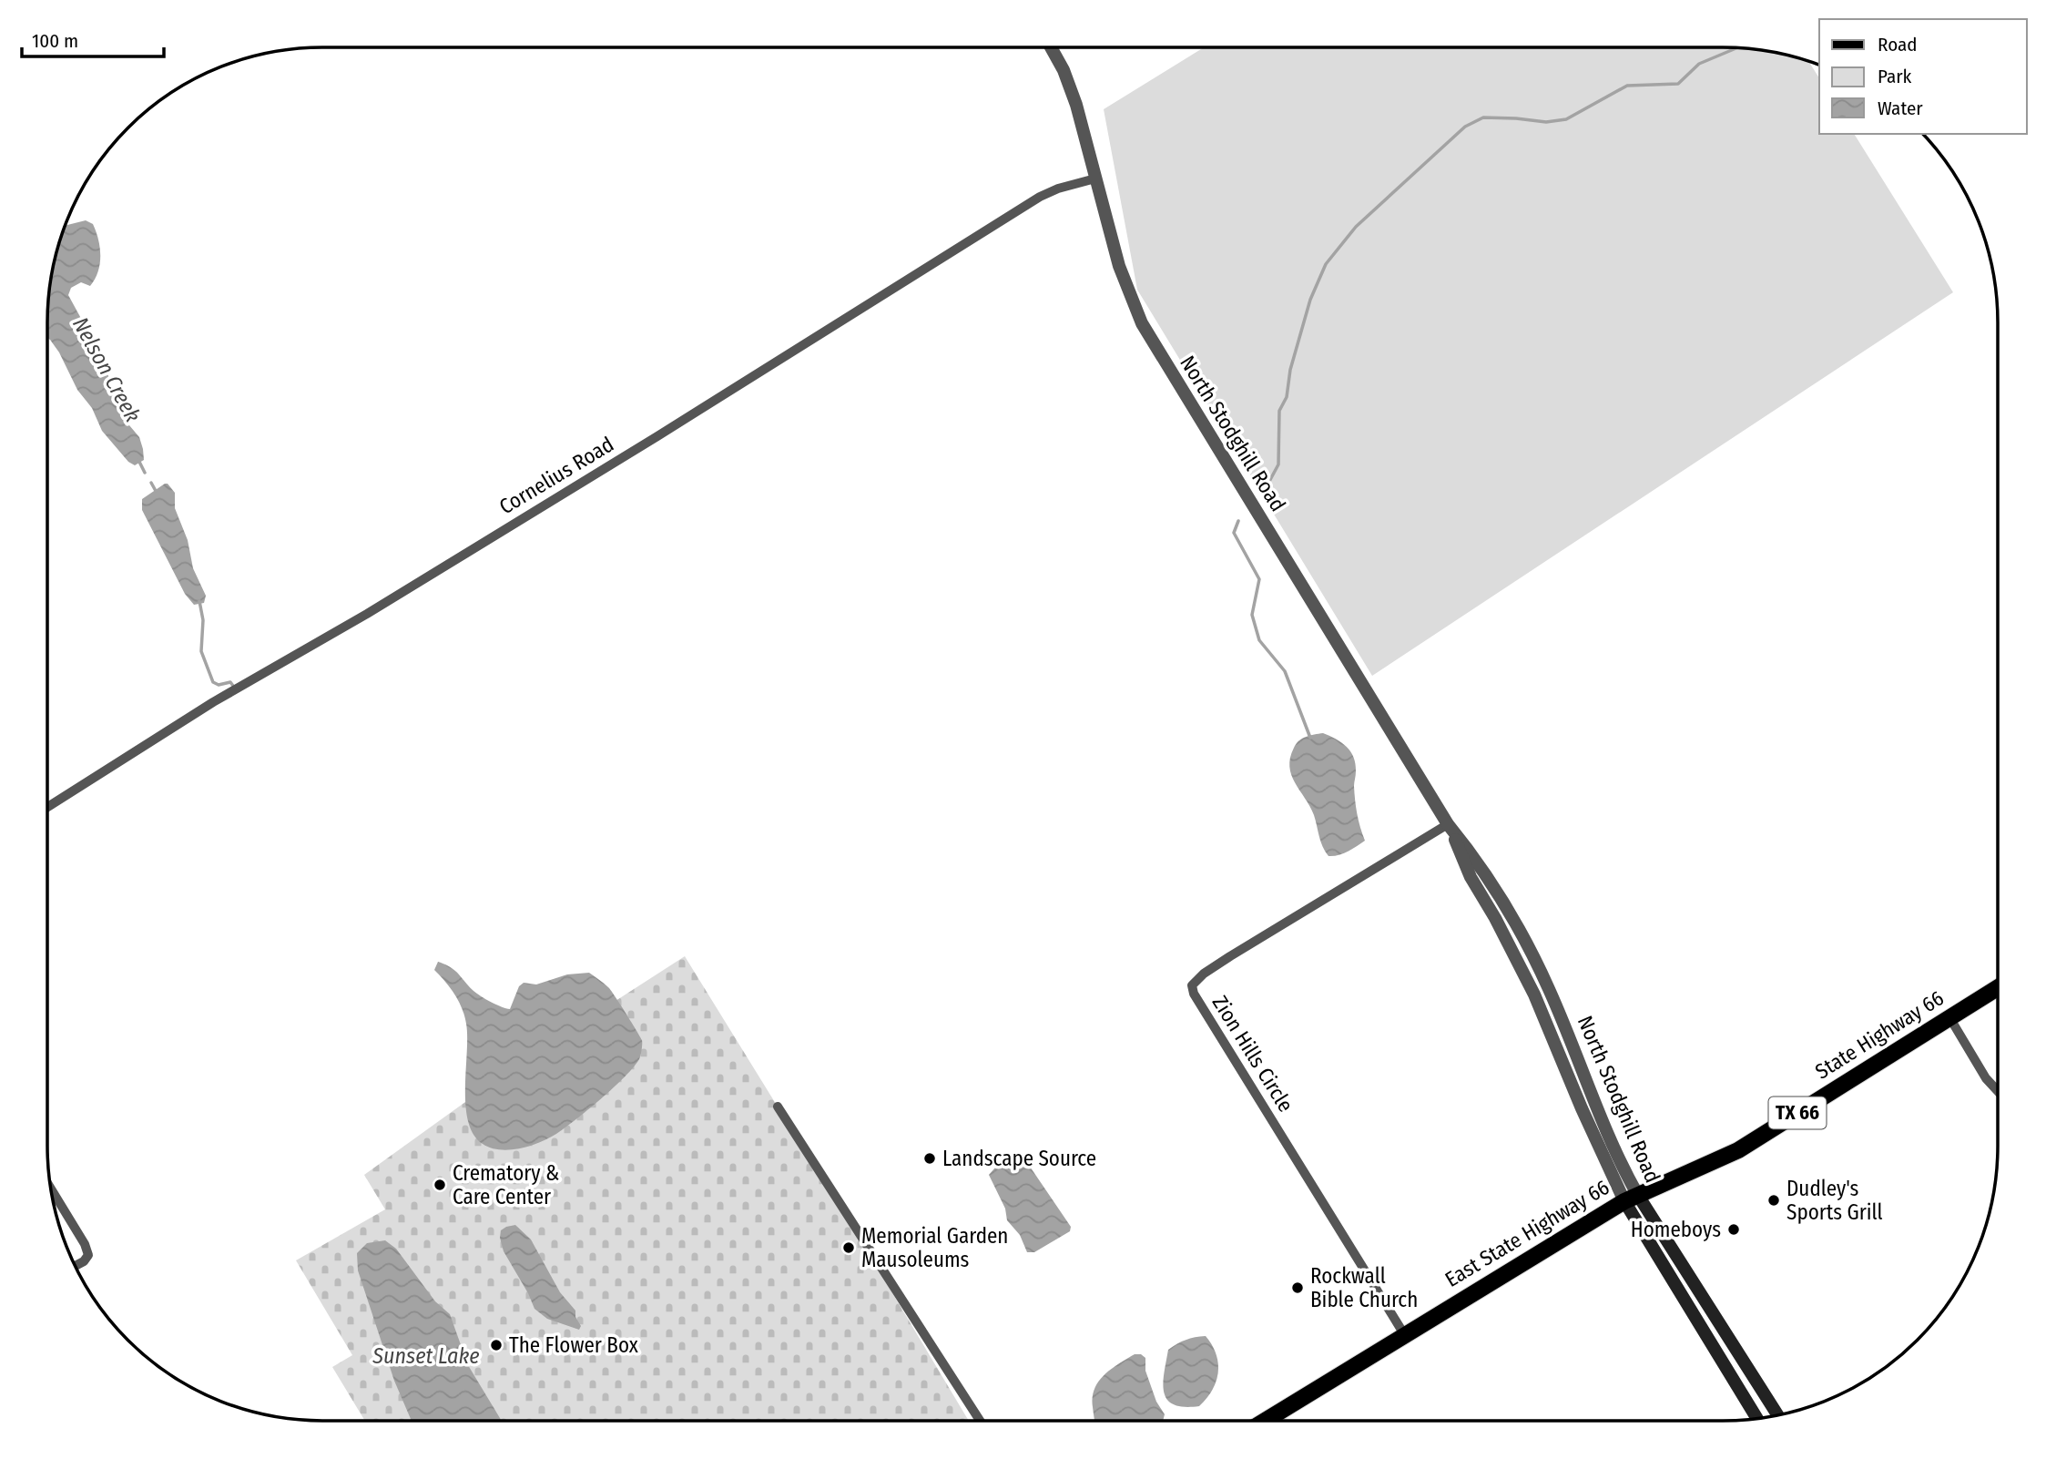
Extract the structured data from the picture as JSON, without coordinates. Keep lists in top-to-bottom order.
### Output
{
  "streets": {
    "main road": [
      "North Stodghill Road",
      "State Highway 66",
      "TX 66",
      "East State Highway 66"
    ],
    "street": ["Cornelius Road", "Zion Hills Circle"]
  },
  "crossings": [
    ["North Stodghill Road", "Cornelius Road"],
    ["North Stodghill Road", "State Highway 66"],
    ["North Stodghill Road", "Zion Hills Circle"],
    ["North Stodghill Road", "East State Highway 66"],
    ["State Highway 66", "East State Highway 66"],
    ["Zion Hills Circle", "East State Highway 66"]
  ],
  "water": ["Nelson Creek", "Sunset Lake"],
  "places": [
    "Landscape Source",
    "Crematory & Care Center",
    "Dudley's Sports Grill",
    "Homeboys",
    "Memorial Garden Mausoleums",
    "Rockwall Bible Church",
    "The Flower Box"
  ],
  "legend": ["Road", "Park", "Water"],
  "scale_bar": "100 m"
}
